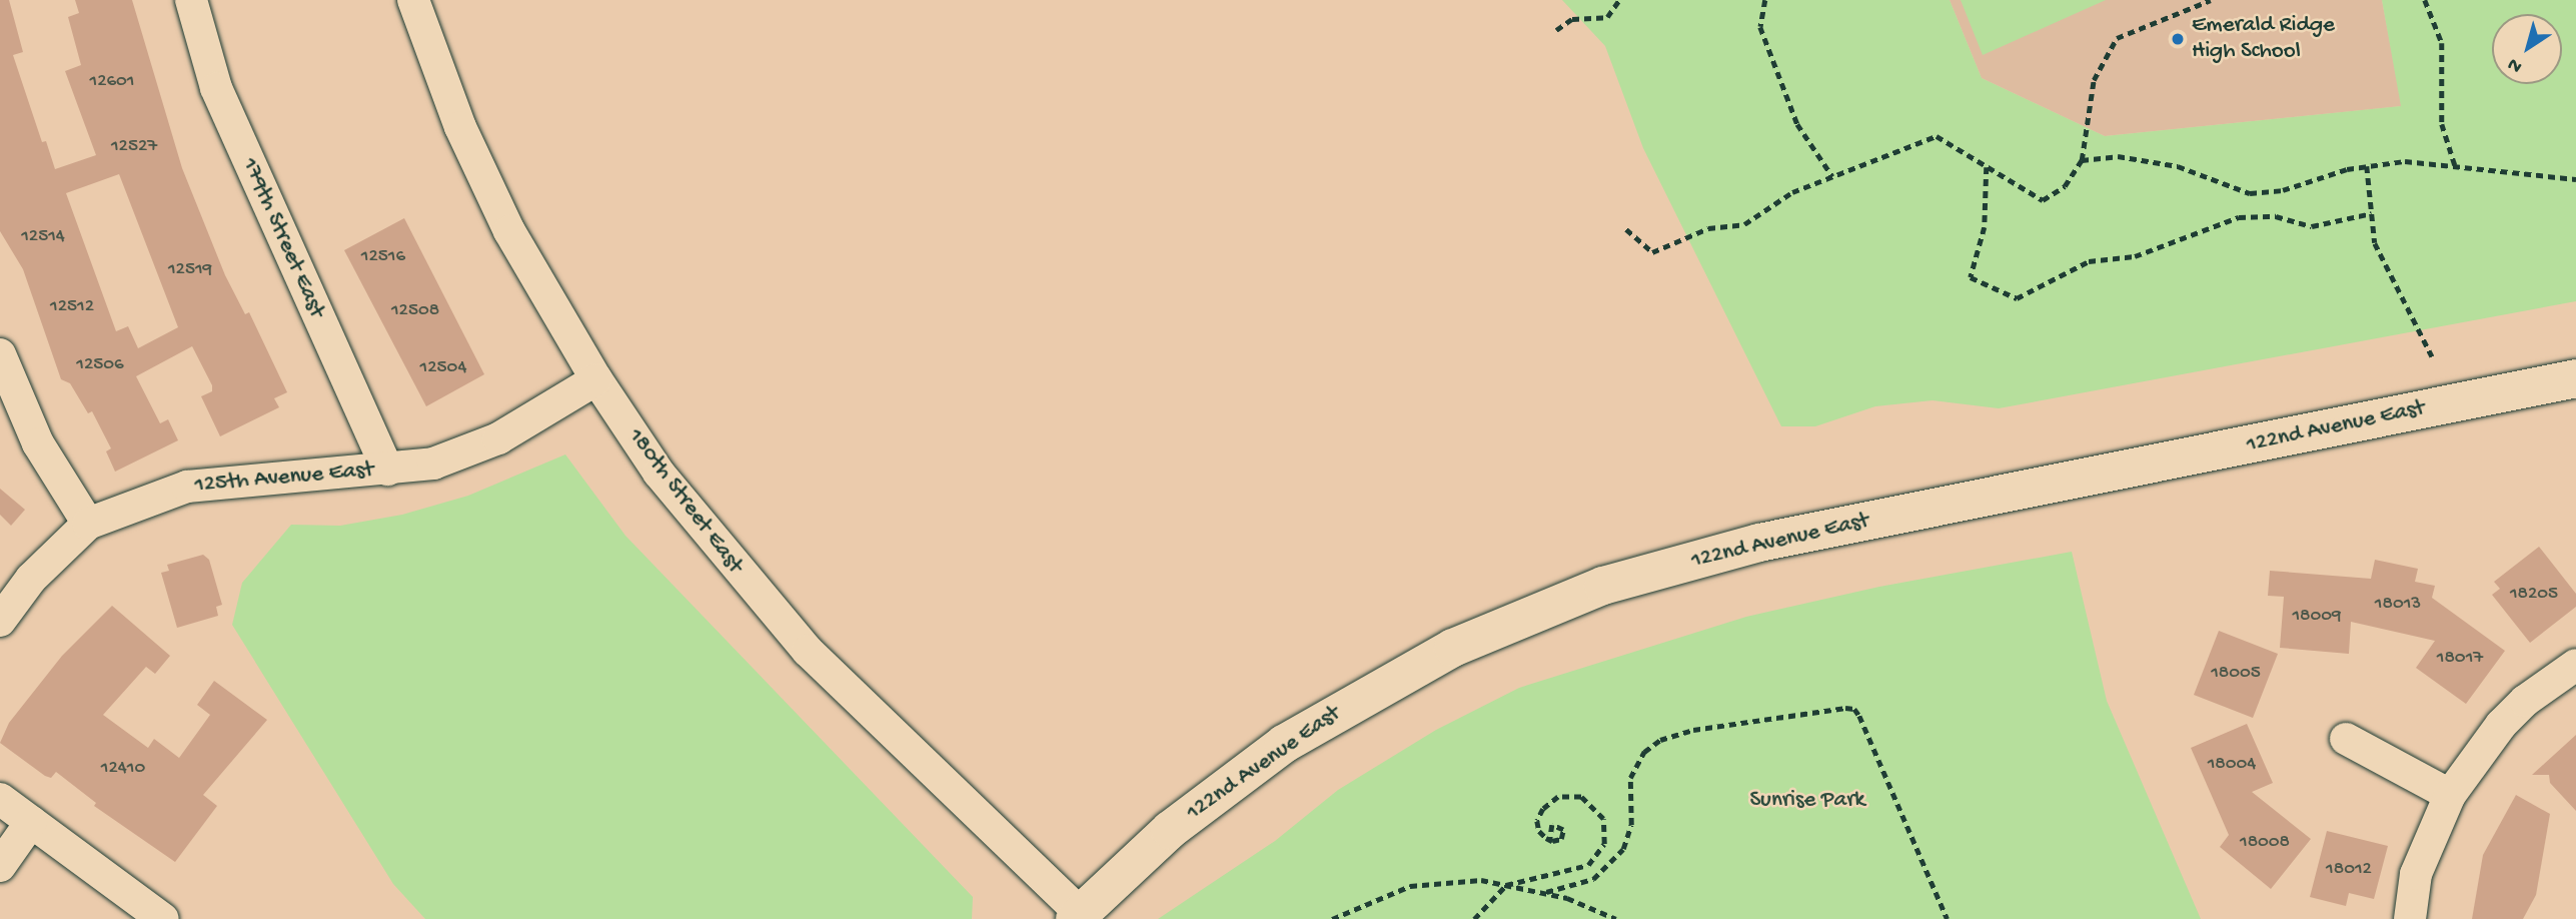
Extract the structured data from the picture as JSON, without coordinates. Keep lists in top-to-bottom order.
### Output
{
  "streets": {
    "street": [
      "179th Street East",
      "122nd Avenue East",
      "125th Avenue East",
      "180th Street East"
    ]
  },
  "crossings": [
    ["179th Street East", "125th Avenue East"],
    ["122nd Avenue East", "180th Street East"],
    ["125th Avenue East", "180th Street East"]
  ],
  "parks": ["Sunrise Park"],
  "places": ["Emerald Ridge High School"],
  "house_numbers": [
    "12601",
    "12527",
    "12514",
    "12516",
    "12519",
    "12512",
    "12508",
    "12506",
    "12504",
    "18205",
    "18013",
    "18009",
    "18017",
    "18005",
    "18004",
    "12410",
    "18008",
    "18012"
  ],
  "north": "bottom left"
}
